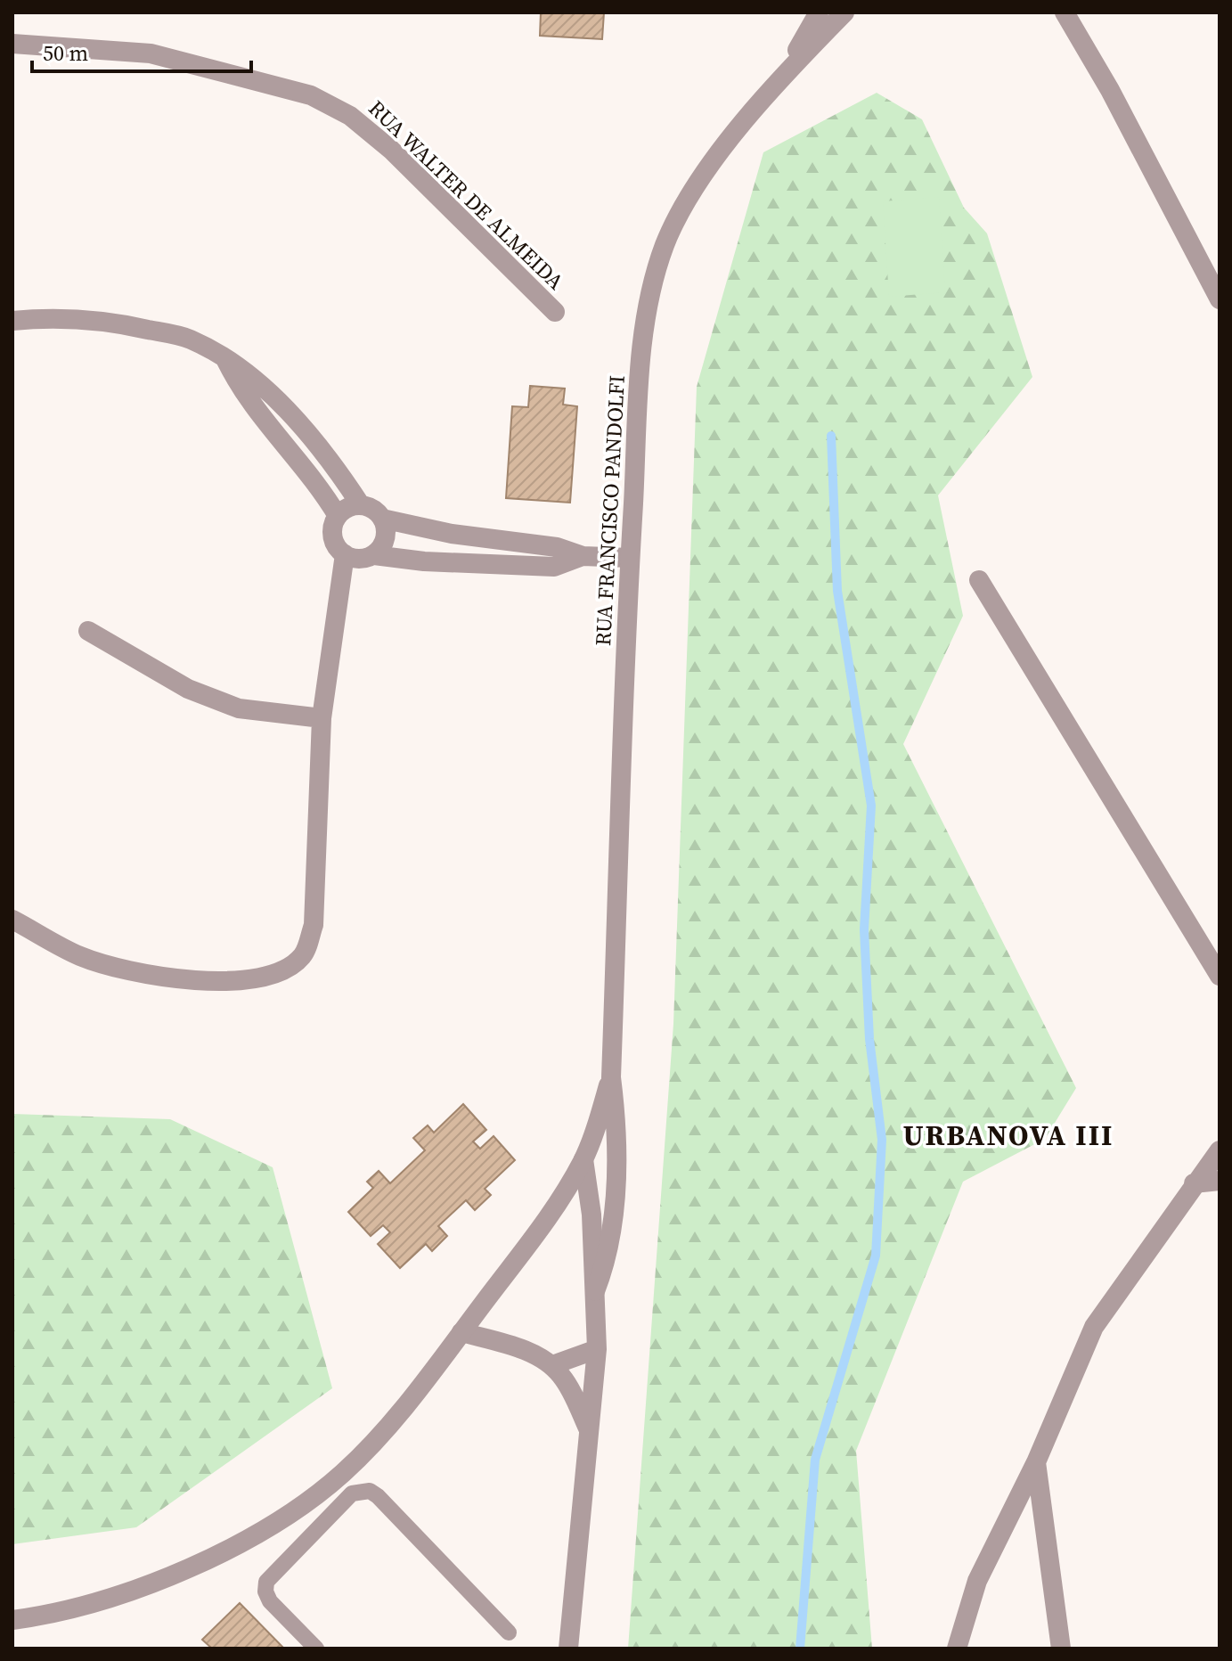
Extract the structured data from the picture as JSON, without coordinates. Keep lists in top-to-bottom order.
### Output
{
  "streets": {
    "street": ["RUA WALTER DE ALMEIDA", "RUA FRANCISCO PANDOLFI"]
  },
  "districts": ["URBANOVA III"],
  "scale_bar": "50 m"
}
